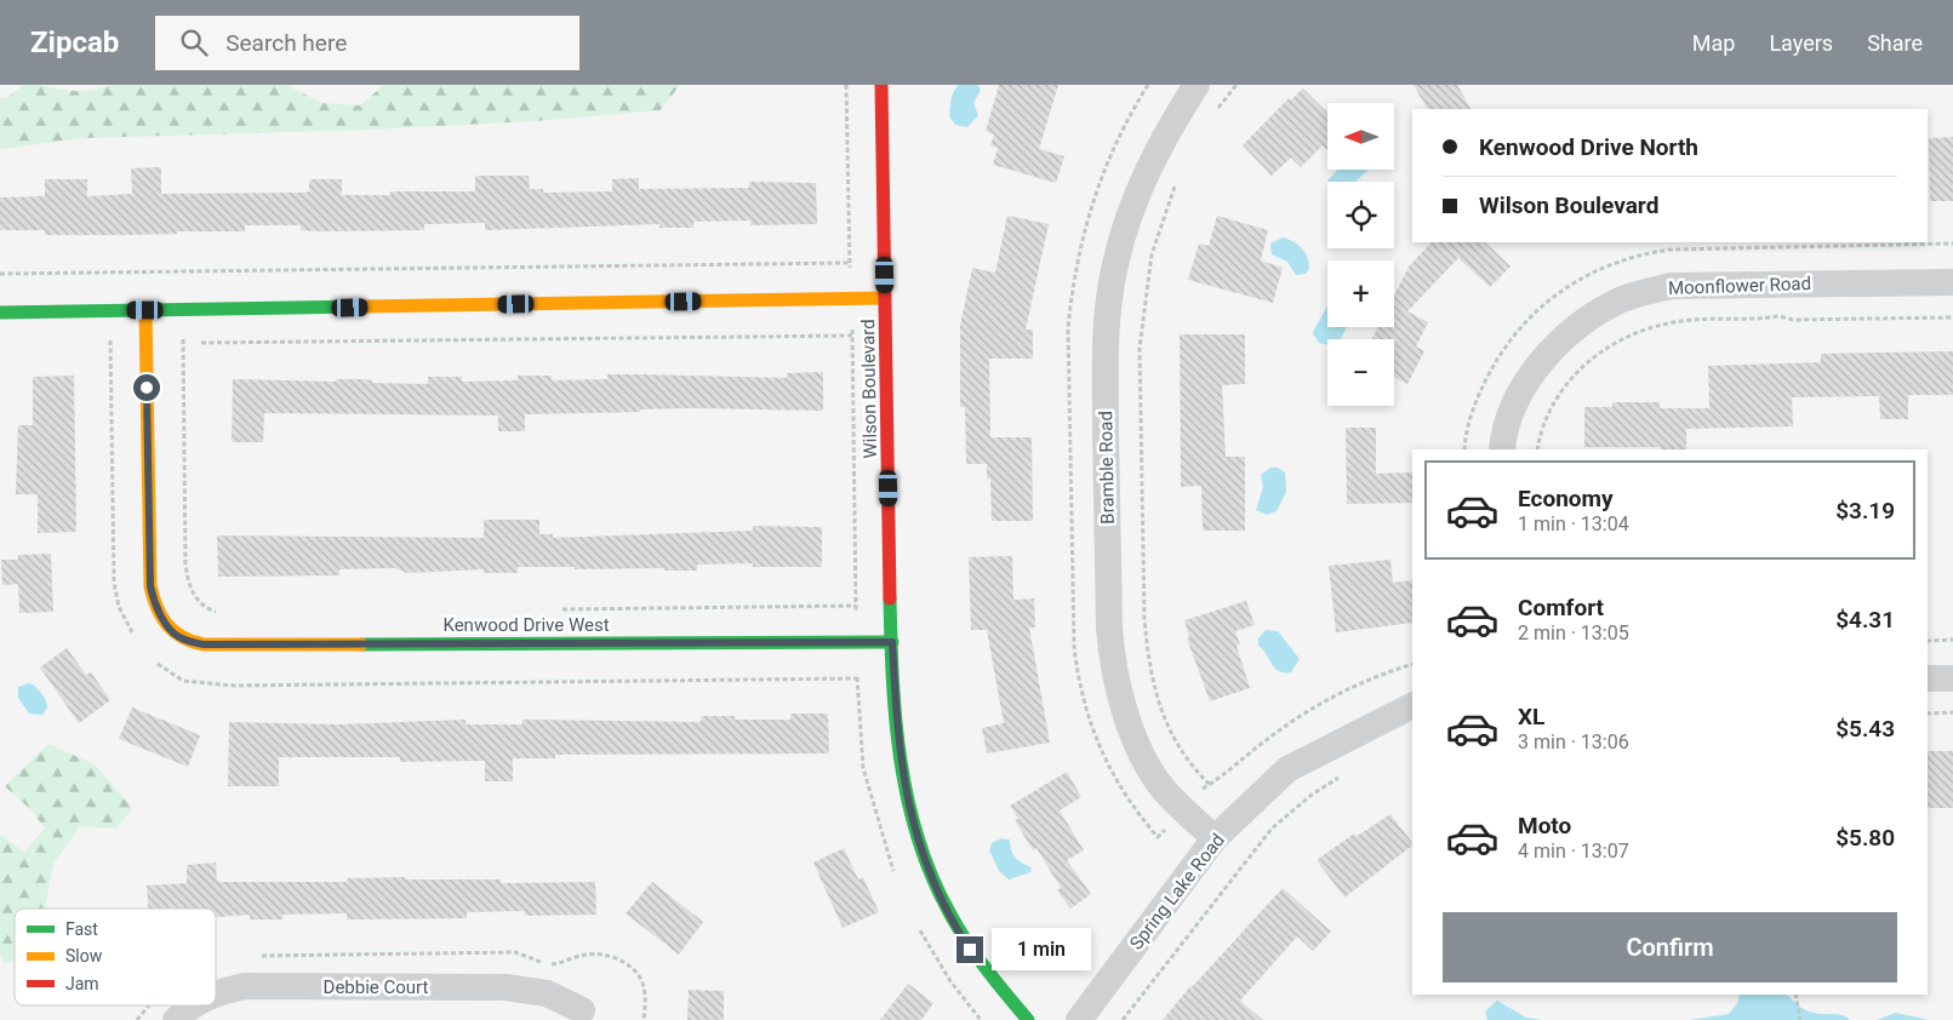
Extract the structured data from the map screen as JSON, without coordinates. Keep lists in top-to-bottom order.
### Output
{
  "streets": {
    "street": [
      "Moonflower Road",
      "Wilson Boulevard",
      "Bramble Road",
      "Kenwood Drive West",
      "Spring Lake Road",
      "Debbie Court"
    ]
  },
  "crossings": [
    ["Wilson Boulevard", "Kenwood Drive West"],
    ["Bramble Road", "Spring Lake Road"]
  ],
  "legend": ["Fast", "Slow", "Jam"],
  "north": "left",
  "page": {
    "header": "Zipcab",
    "search": "Search here",
    "nav": ["Map", "Layers", "Share"],
    "map_buttons": ["+", "−"],
    "banner": ["Kenwood Drive North", "Wilson Boulevard"],
    "list": [
      {
        "name": "Economy",
        "note": "1 min · 13:04",
        "value": "$3.19"
      },
      {
        "name": "Comfort",
        "note": "2 min · 13:05",
        "value": "$4.31"
      },
      {
        "name": "XL",
        "note": "3 min · 13:06",
        "value": "$5.43"
      },
      {
        "name": "Moto",
        "note": "4 min · 13:07",
        "value": "$5.80"
      }
    ],
    "buttons": "Confirm",
    "bubble": "1 min"
  }
}
